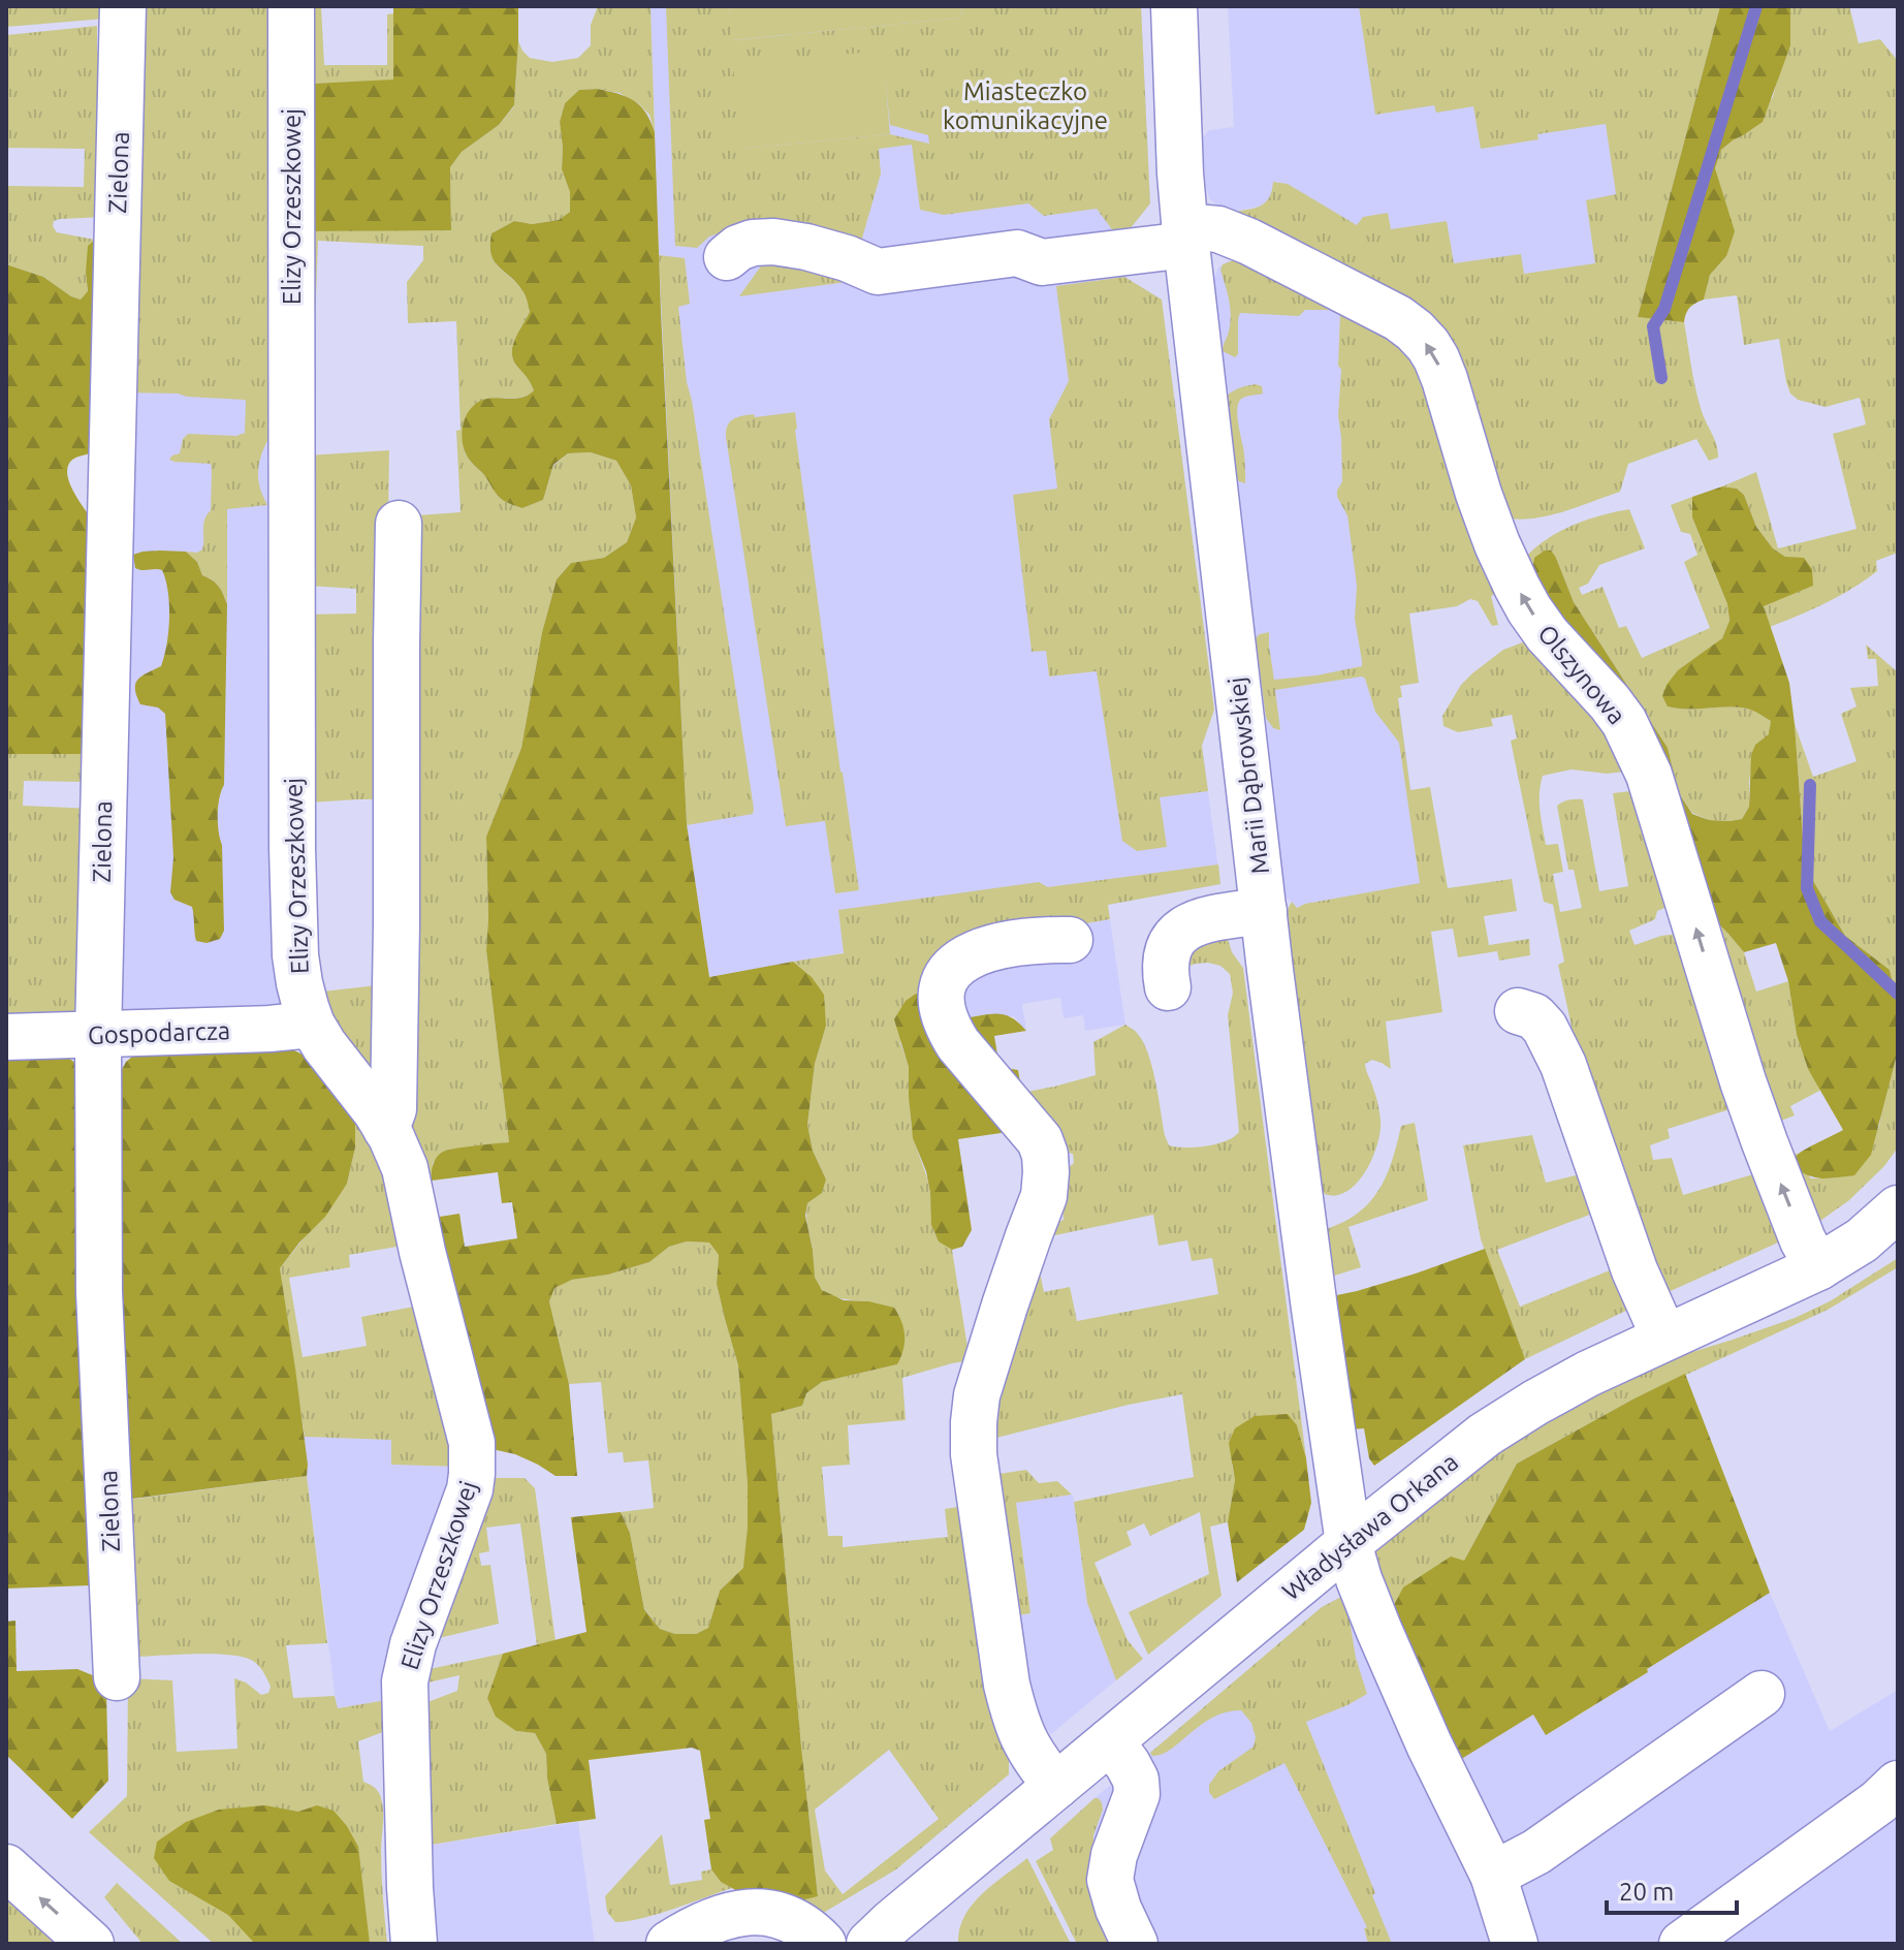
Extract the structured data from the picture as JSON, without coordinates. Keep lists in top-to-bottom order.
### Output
{
  "streets": {
    "street": [
      "Zielona",
      "Elizy Orzeszkowej",
      "Olszynowa",
      "Marii Dąbrowskiej",
      "Gospodarcza",
      "Władysława Orkana"
    ]
  },
  "crossings": [
    ["Zielona", "Gospodarcza"],
    ["Elizy Orzeszkowej", "Gospodarcza"],
    ["Olszynowa", "Marii Dąbrowskiej"],
    ["Olszynowa", "Władysława Orkana"],
    ["Marii Dąbrowskiej", "Władysława Orkana"]
  ],
  "one_way": ["Olszynowa"],
  "parks": ["Miasteczko komunikacyjne"],
  "scale_bar": "20 m"
}
